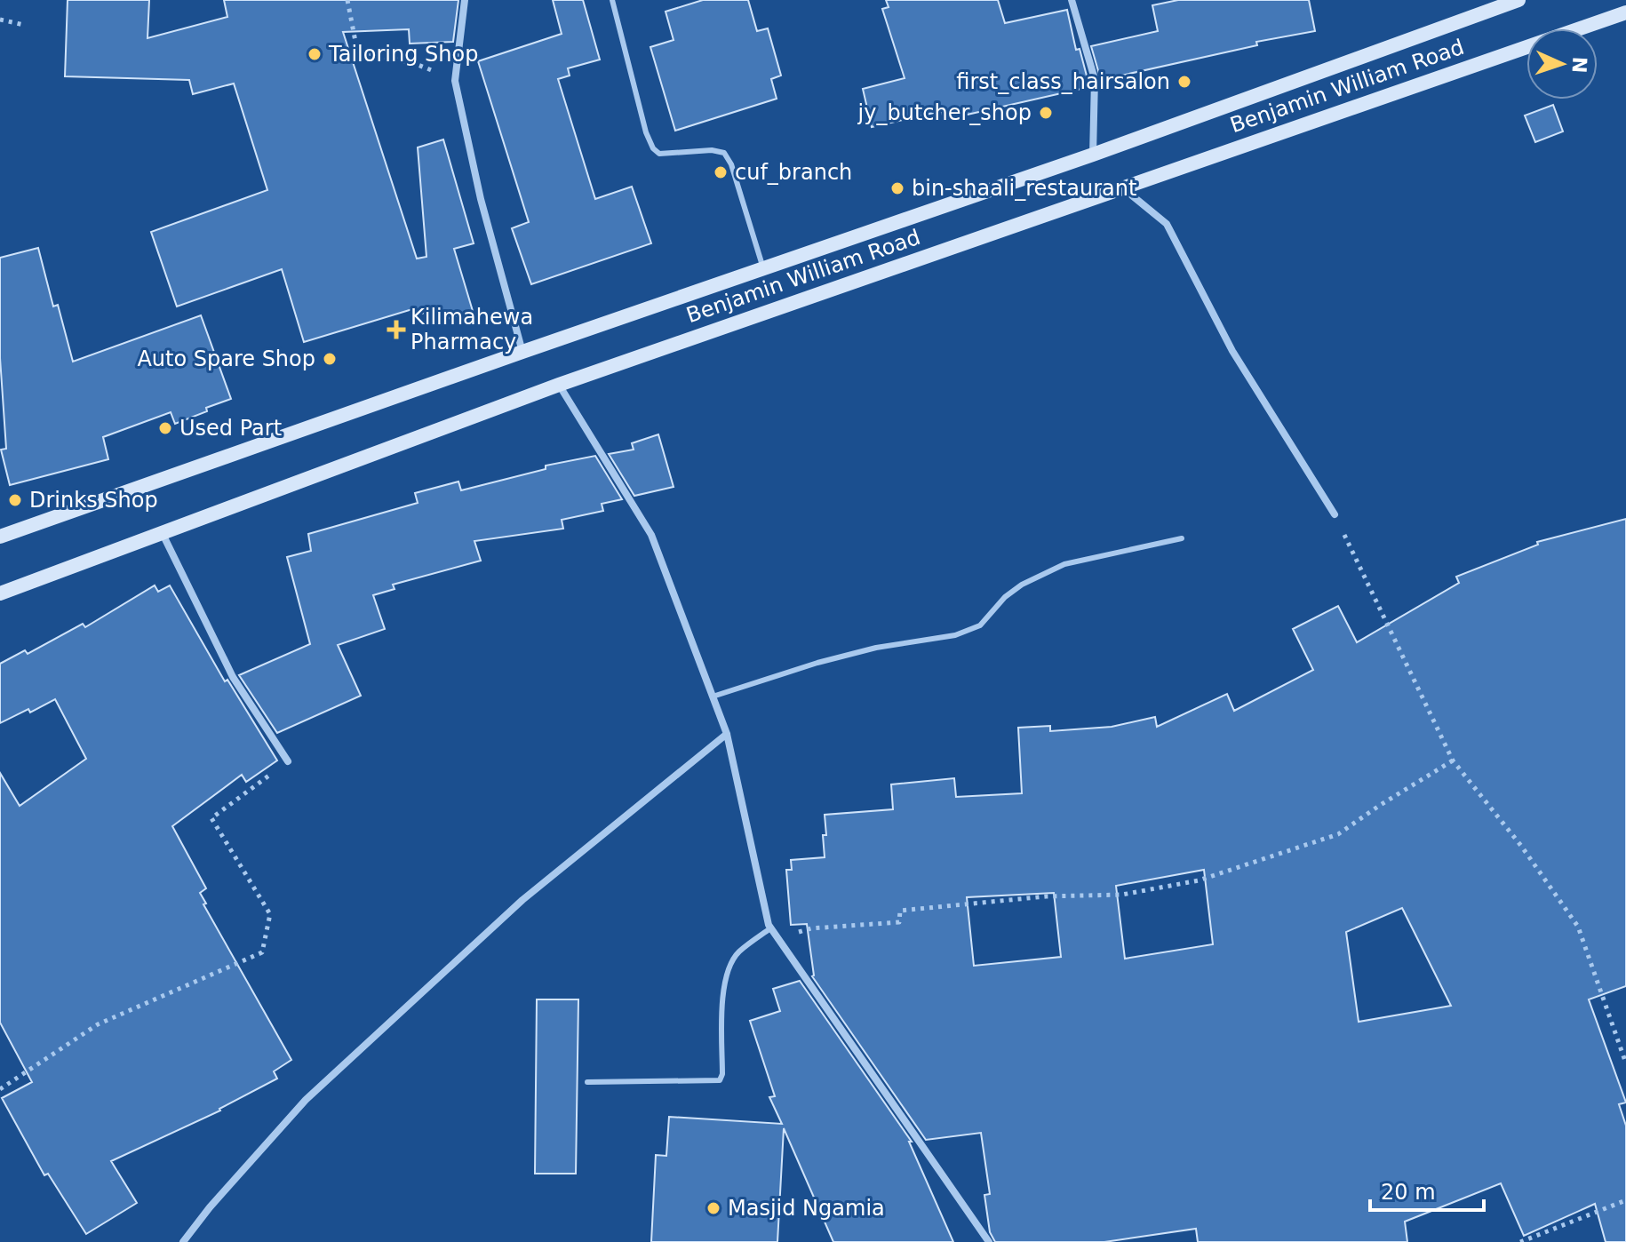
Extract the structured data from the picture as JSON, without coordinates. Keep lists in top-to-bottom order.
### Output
{
  "streets": {
    "main road": ["Benjamin William Road"]
  },
  "places": {
    "other": [
      "Tailoring Shop",
      "first_class_hairsalon",
      "jy_butcher_shop",
      "cuf_branch",
      "bin-shaali_restaurant",
      "Auto Spare Shop",
      "Used Part",
      "Drinks Shop",
      "Masjid Ngamia"
    ],
    "health": ["Kilimahewa Pharmacy"]
  },
  "scale_bar": "20 m",
  "north": "right"
}
